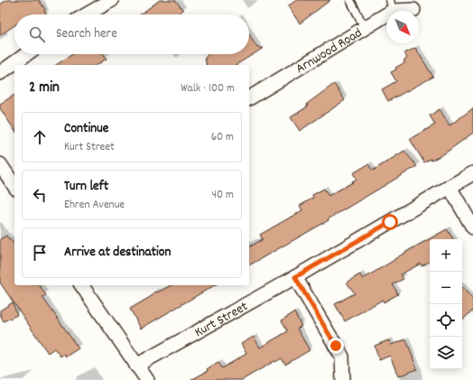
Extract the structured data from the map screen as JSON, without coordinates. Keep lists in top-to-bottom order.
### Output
{
  "streets": {
    "street": ["Arnwood Road", "Kurt Street"]
  },
  "north": "bottom right",
  "page": {
    "search": "Search here",
    "heading": ["2 min", "Walk · 100 m"],
    "list": [
      ["Continue", "Kurt Street", "60 m"],
      ["Turn left", "Ehren Avenue", "40 m"],
      "Arrive at destination"
    ],
    "map_buttons": ["+", "−"]
  }
}
